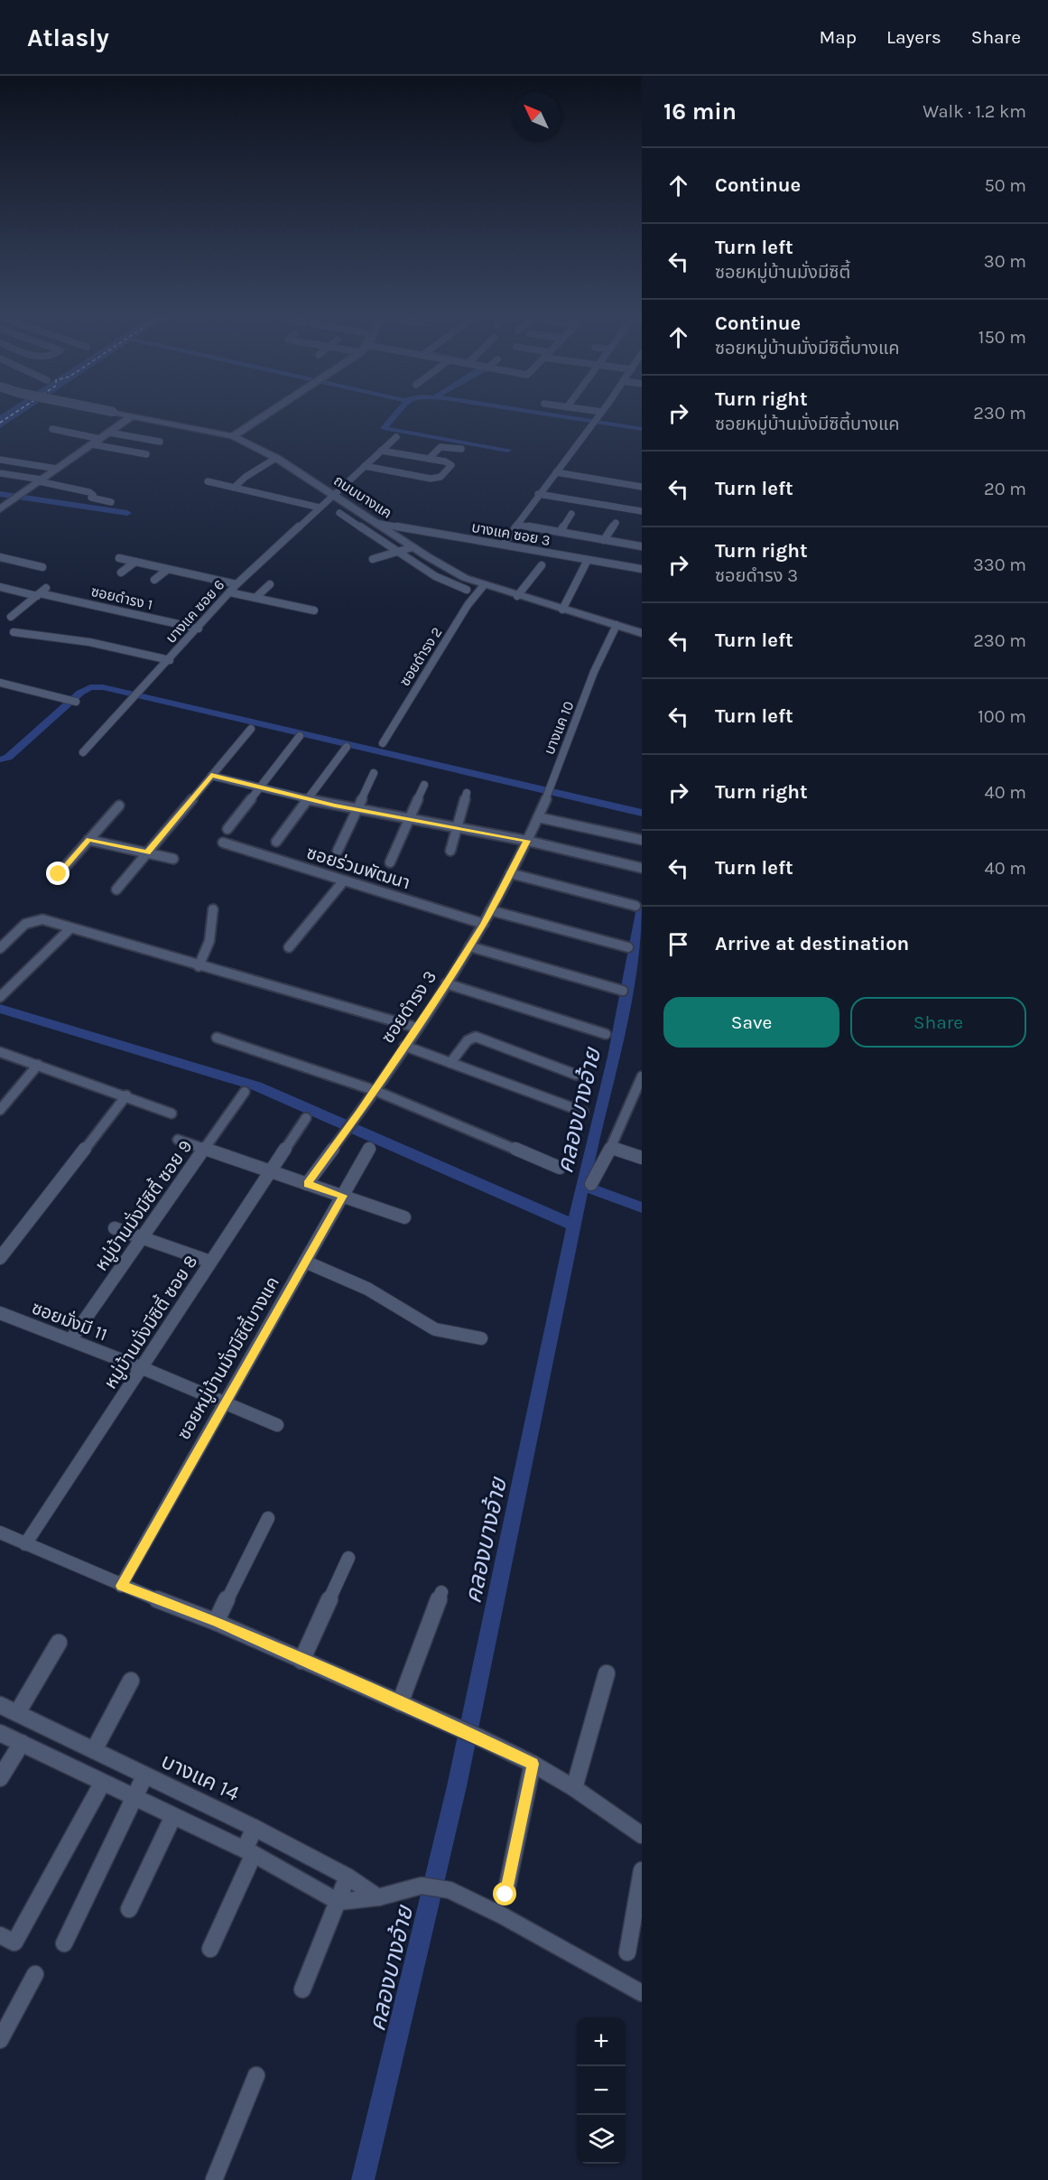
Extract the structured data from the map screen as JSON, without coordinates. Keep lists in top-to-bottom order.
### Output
{
  "streets": {
    "main road": ["ถนนบางแค"],
    "street": [
      "บางแค ซอย 3",
      "ซอยดำรง 1",
      "บางแค ซอย 6",
      "ซอยดำรง 2",
      "บางแค 10",
      "ซอยร่วมพัฒนา",
      "ซอยดำรง 3",
      "หมู่บ้านมั่งมีซิตี้ ซอย 9",
      "ซอยมั่งมี 11",
      "หมู่บ้านมั่งมีซิตี้ ซอย 8",
      "ซอยหมู่บ้านมั่งมีซิตี้บางแค",
      "บางแค 14"
    ]
  },
  "crossings": [
    ["ถนนบางแค", "บางแค ซอย 3"],
    ["ถนนบางแค", "บางแค ซอย 6"],
    ["ถนนบางแค", "ซอยดำรง 2"],
    ["ถนนบางแค", "บางแค 10"],
    ["ซอยดำรง 1", "บางแค ซอย 6"],
    ["บางแค 10", "ซอยดำรง 3"],
    ["ซอยร่วมพัฒนา", "ซอยดำรง 3"],
    ["หมู่บ้านมั่งมีซิตี้ ซอย 9", "ซอยมั่งมี 11"],
    ["ซอยมั่งมี 11", "หมู่บ้านมั่งมีซิตี้ ซอย 8"],
    ["ซอยมั่งมี 11", "ซอยหมู่บ้านมั่งมีซิตี้บางแค"]
  ],
  "water": ["คลองบางอ้าย"],
  "north": "top left",
  "page": {
    "header": "Atlasly",
    "nav": ["Map", "Layers", "Share"],
    "heading": ["16 min", "Walk · 1.2 km"],
    "list": [
      ["Continue", "50 m"],
      ["Turn left", "ซอยหมู่บ้านมั่งมีซิตี้", "30 m"],
      ["Continue", "ซอยหมู่บ้านมั่งมีซิตี้บางแค", "150 m"],
      ["Turn right", "ซอยหมู่บ้านมั่งมีซิตี้บางแค", "230 m"],
      ["Turn left", "20 m"],
      ["Turn right", "ซอยดำรง 3", "330 m"],
      ["Turn left", "230 m"],
      ["Turn left", "100 m"],
      ["Turn right", "40 m"],
      ["Turn left", "40 m"],
      "Arrive at destination"
    ],
    "buttons": ["Save", "Share"],
    "map_buttons": ["+", "−"]
  }
}
